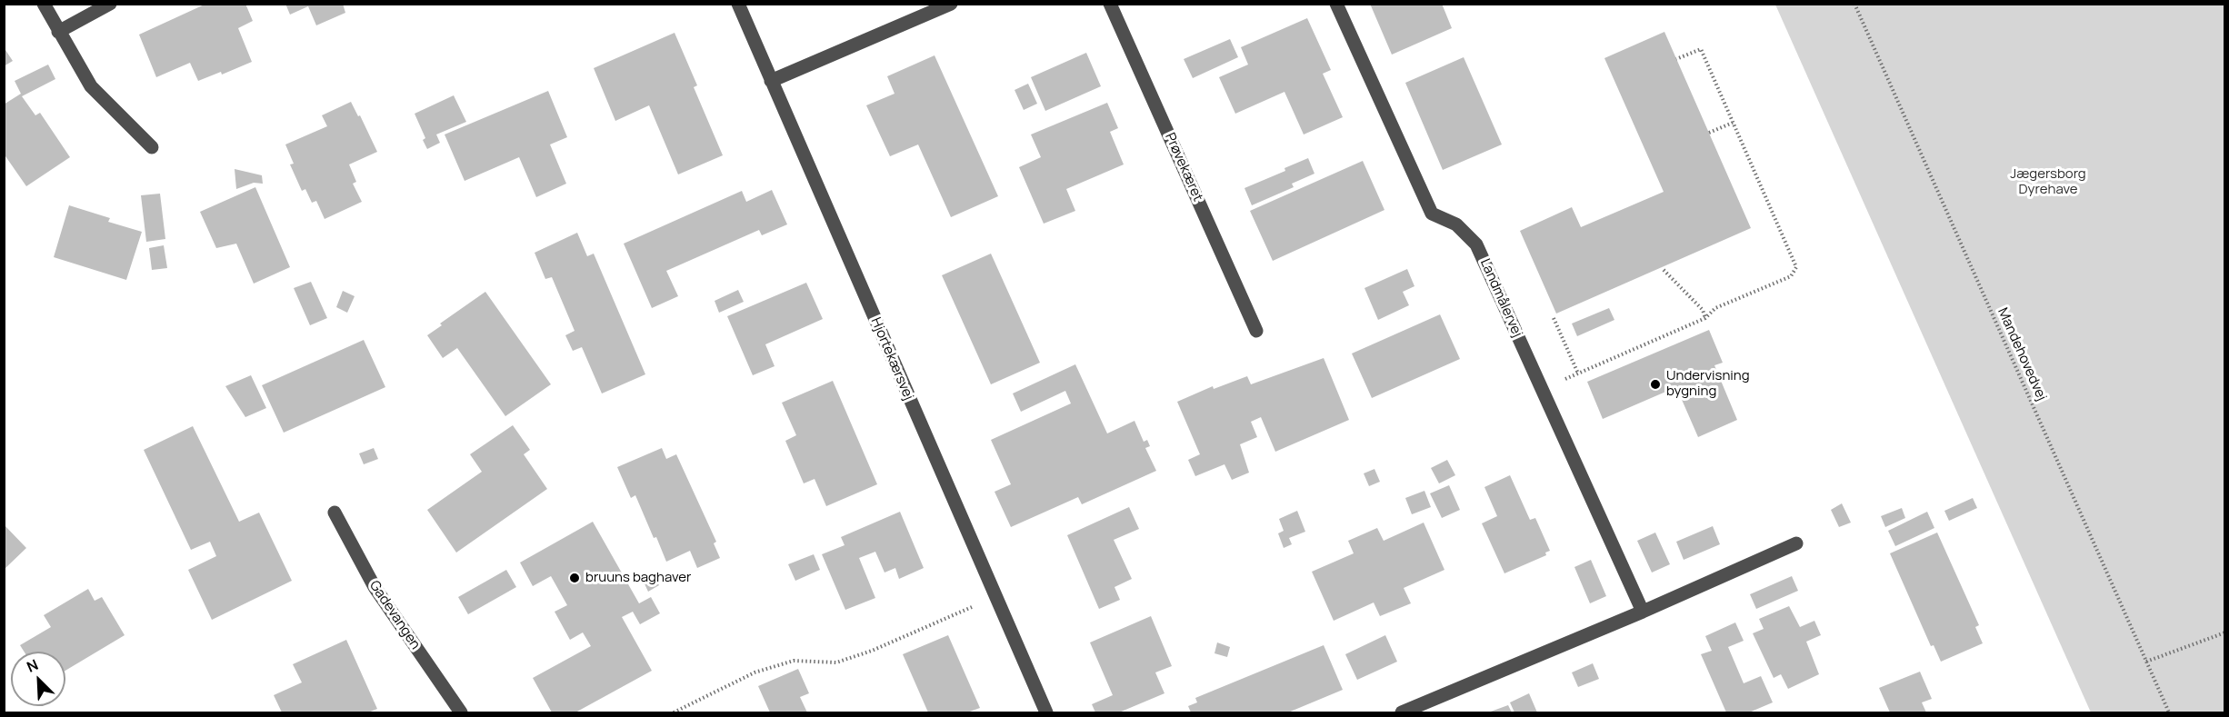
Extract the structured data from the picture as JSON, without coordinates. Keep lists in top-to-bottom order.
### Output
{
  "streets": {
    "street": [
      "Prøvekæret",
      "Landmålervej",
      "Hjortekærsvej",
      "Gadevangen"
    ],
    "path": ["Mandehovedvej"]
  },
  "parks": ["Jægersborg Dyrehave"],
  "places": ["Undervisning bygning", "bruuns baghaver"],
  "north": "top left"
}
